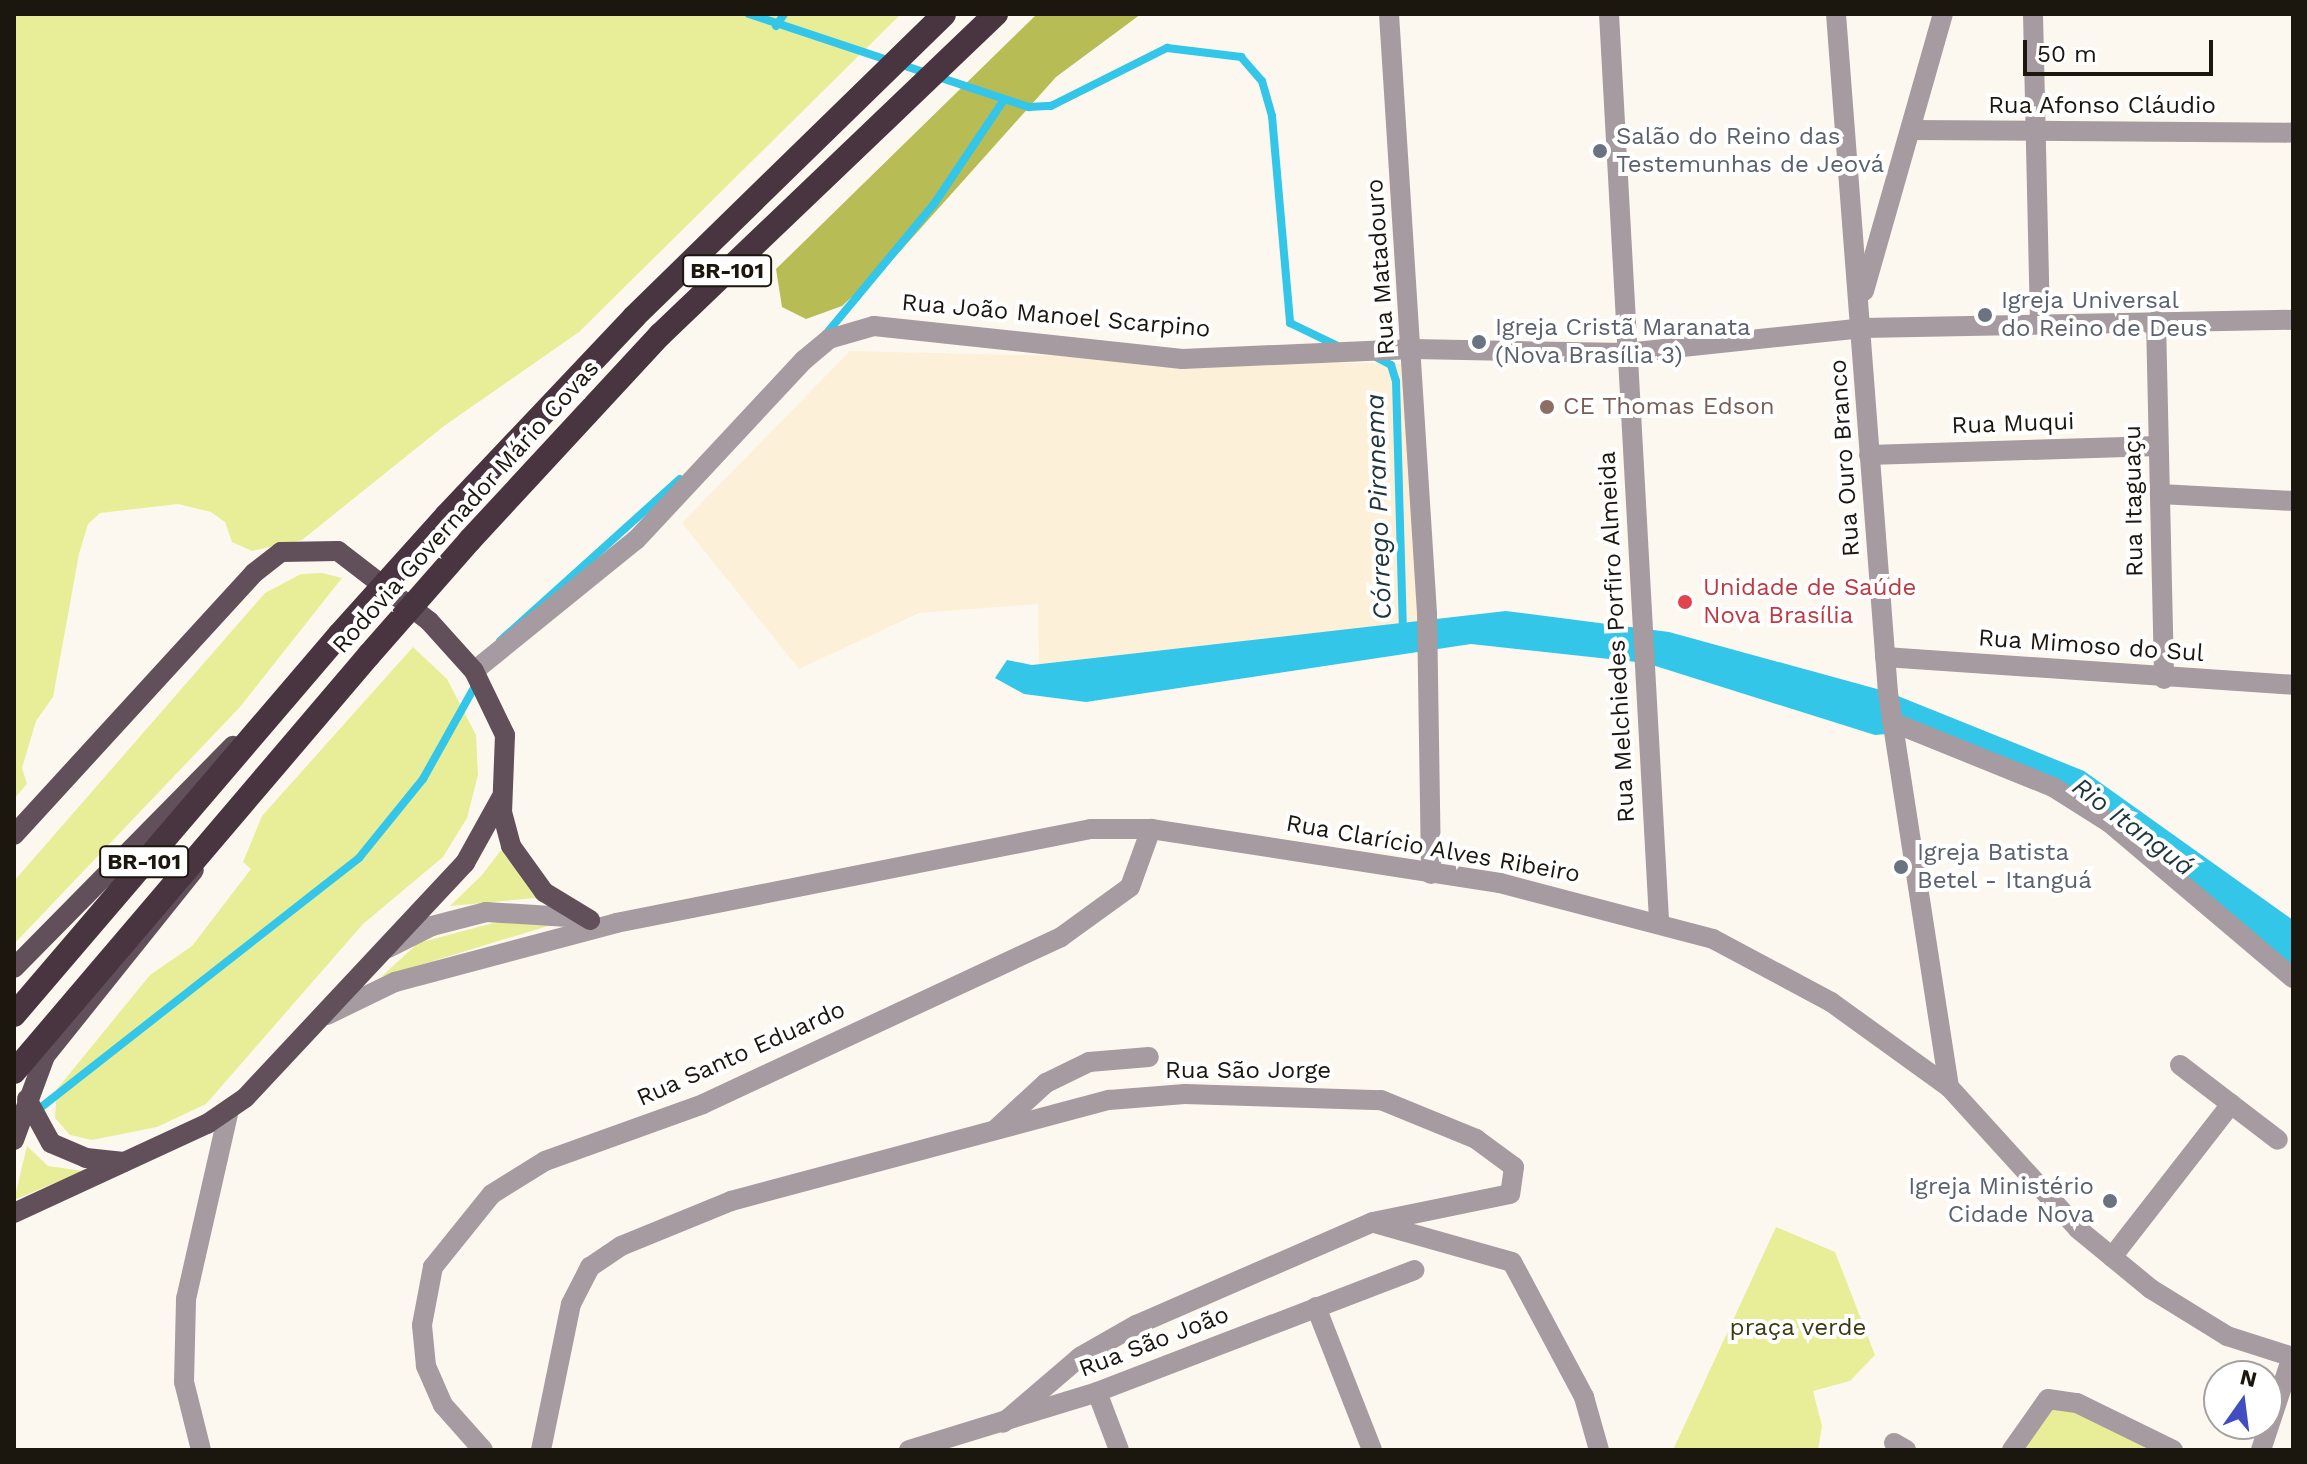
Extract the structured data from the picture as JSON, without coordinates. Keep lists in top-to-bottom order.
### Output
{
  "streets": {
    "highway": ["BR-101", "Rodovia Governador Mário Covas"],
    "main road": ["Rua Clarício Alves Ribeiro"],
    "street": [
      "Rua Afonso Cláudio",
      "Rua Matadouro",
      "Rua João Manoel Scarpino",
      "Rua Muqui",
      "Rua Ouro Branco",
      "Rua Itaguaçu",
      "Rua Melchiedes Porfiro Almeida",
      "Rua Mimoso do Sul",
      "Rua Santo Eduardo",
      "Rua São Jorge",
      "Rua São João"
    ]
  },
  "crossings": [
    ["Rua Matadouro", "Rua João Manoel Scarpino"],
    ["Rua Matadouro", "Rua Clarício Alves Ribeiro"],
    ["Rua João Manoel Scarpino", "Rua Ouro Branco"],
    ["Rua João Manoel Scarpino", "Rua Itaguaçu"],
    ["Rua João Manoel Scarpino", "Rua Melchiedes Porfiro Almeida"],
    ["Rua Muqui", "Rua Ouro Branco"],
    ["Rua Muqui", "Rua Itaguaçu"],
    ["Rua Ouro Branco", "Rua Mimoso do Sul"],
    ["Rua Ouro Branco", "Rua Clarício Alves Ribeiro"],
    ["Rua Itaguaçu", "Rua Mimoso do Sul"],
    ["Rua Melchiedes Porfiro Almeida", "Rua Clarício Alves Ribeiro"],
    ["Rua Clarício Alves Ribeiro", "Rua Santo Eduardo"],
    ["Rua São Jorge", "Rua São João"]
  ],
  "water": ["Córrego Piranema", "Rio Itanguá"],
  "parks": ["praça verde"],
  "places": [
    "Salão do Reino das Testemunhas de Jeová",
    "Igreja Universal do Reino de Deus",
    "Igreja Cristã Maranata (Nova Brasília 3)",
    "CE Thomas Edson",
    "Unidade de Saúde Nova Brasília",
    "Igreja Batista Betel - Itanguá",
    "Igreja Ministério Cidade Nova"
  ],
  "scale_bar": "50 m",
  "north": "top"
}
